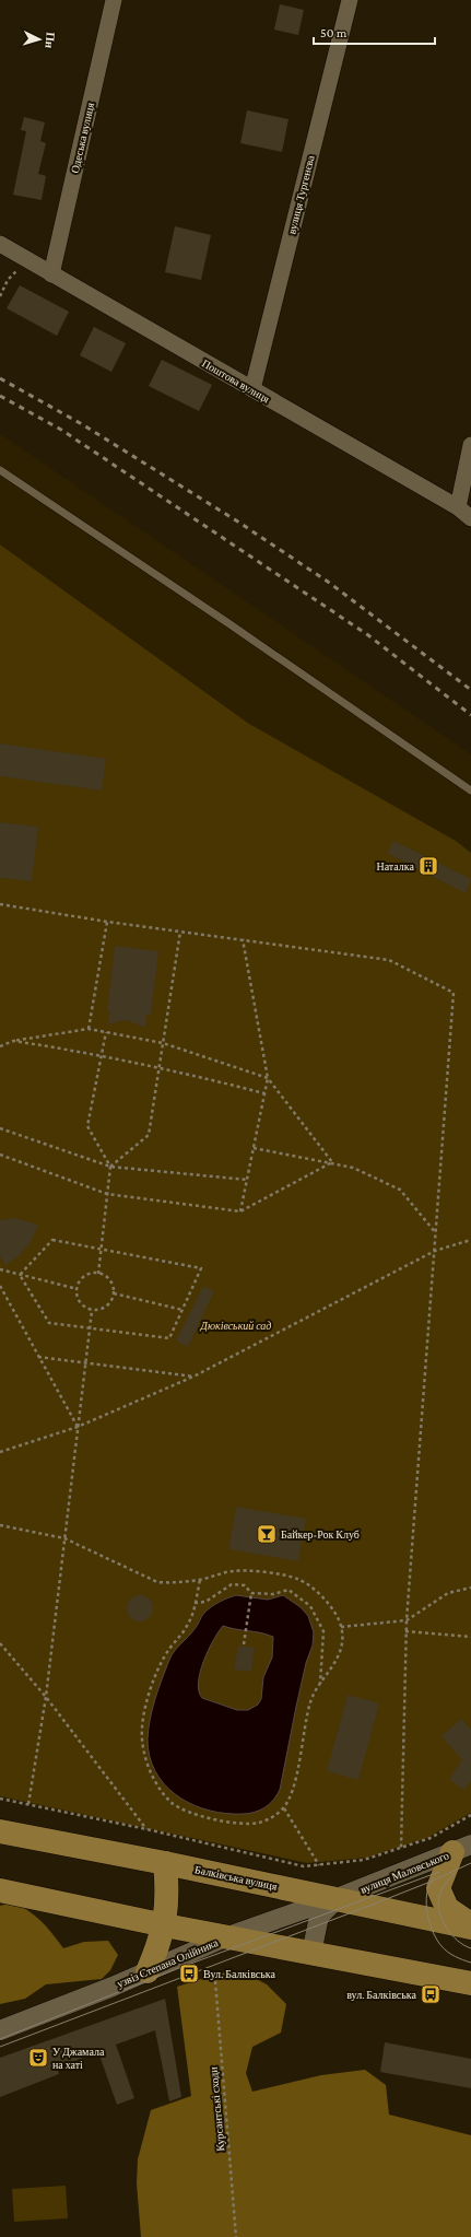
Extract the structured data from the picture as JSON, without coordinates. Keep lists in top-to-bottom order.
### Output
{
  "streets": {
    "main road": ["Балківська вулиця"],
    "street": [
      "Одеська вулиця",
      "вулиця Тургенєва",
      "Поштова вулиця",
      "вулиця Маловського",
      "узвіз Степана Олійника"
    ],
    "path": ["Курсантські сходи"]
  },
  "crossings": [
    ["Одеська вулиця", "Поштова вулиця"],
    ["вулиця Тургенєва", "Поштова вулиця"],
    ["вулиця Маловського", "Балківська вулиця"],
    ["вулиця Маловського", "узвіз Степана Олійника"],
    ["Балківська вулиця", "узвіз Степана Олійника"]
  ],
  "parks": ["Дюківський сад"],
  "places": {
    "building": ["Наталка"],
    "bar": ["Байкер-Рок Клуб"],
    "bus stop": ["Вул. Балківська", "вул. Балківська"],
    "theatre": ["У Джамала на хаті"]
  },
  "scale_bar": "50 m",
  "north": "right"
}
